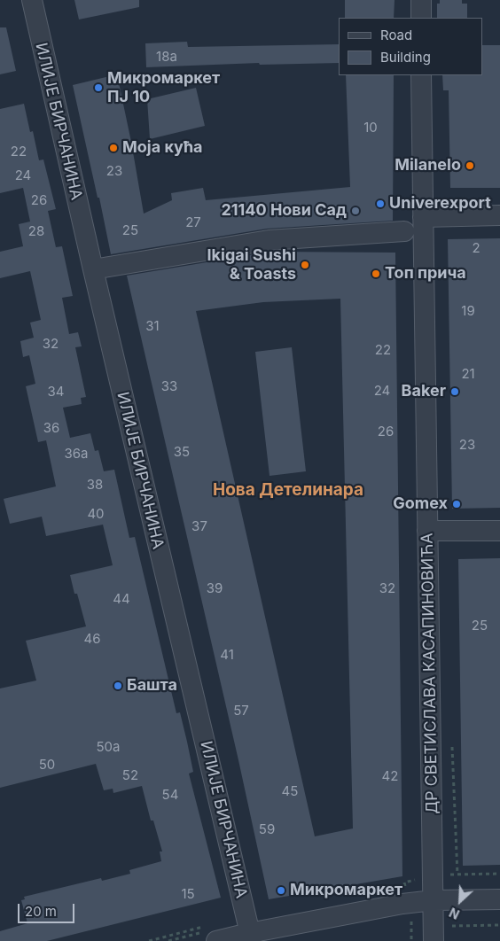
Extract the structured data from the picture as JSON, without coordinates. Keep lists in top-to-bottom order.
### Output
{
  "streets": {
    "street": ["ИЛИЈЕ БИРЧАНИНА", "ДР СВЕТИСЛАВА КАСАПИНОВИЋА"]
  },
  "districts": ["Нова Детелинара"],
  "places": [
    "Микромаркет ПЈ 10",
    "Моја кућа",
    "Milanelo",
    "Univerexport",
    "21140 Нови Сад",
    "Ikigai Sushi & Toasts",
    "Топ прича",
    "Baker",
    "Gomex",
    "Башта",
    "Микромаркет"
  ],
  "house_numbers": [
    "18a",
    "10",
    "22",
    "23",
    "24",
    "26",
    "27",
    "25",
    "28",
    "2",
    "19",
    "31",
    "32",
    "22",
    "21",
    "33",
    "24",
    "34",
    "36",
    "26",
    "23",
    "35",
    "36a",
    "38",
    "40",
    "37",
    "39",
    "32",
    "44",
    "25",
    "46",
    "41",
    "57",
    "50a",
    "50",
    "52",
    "42",
    "45",
    "54",
    "59",
    "15"
  ],
  "legend": ["Road", "Building"],
  "scale_bar": "20 m",
  "north": "bottom left"
}
